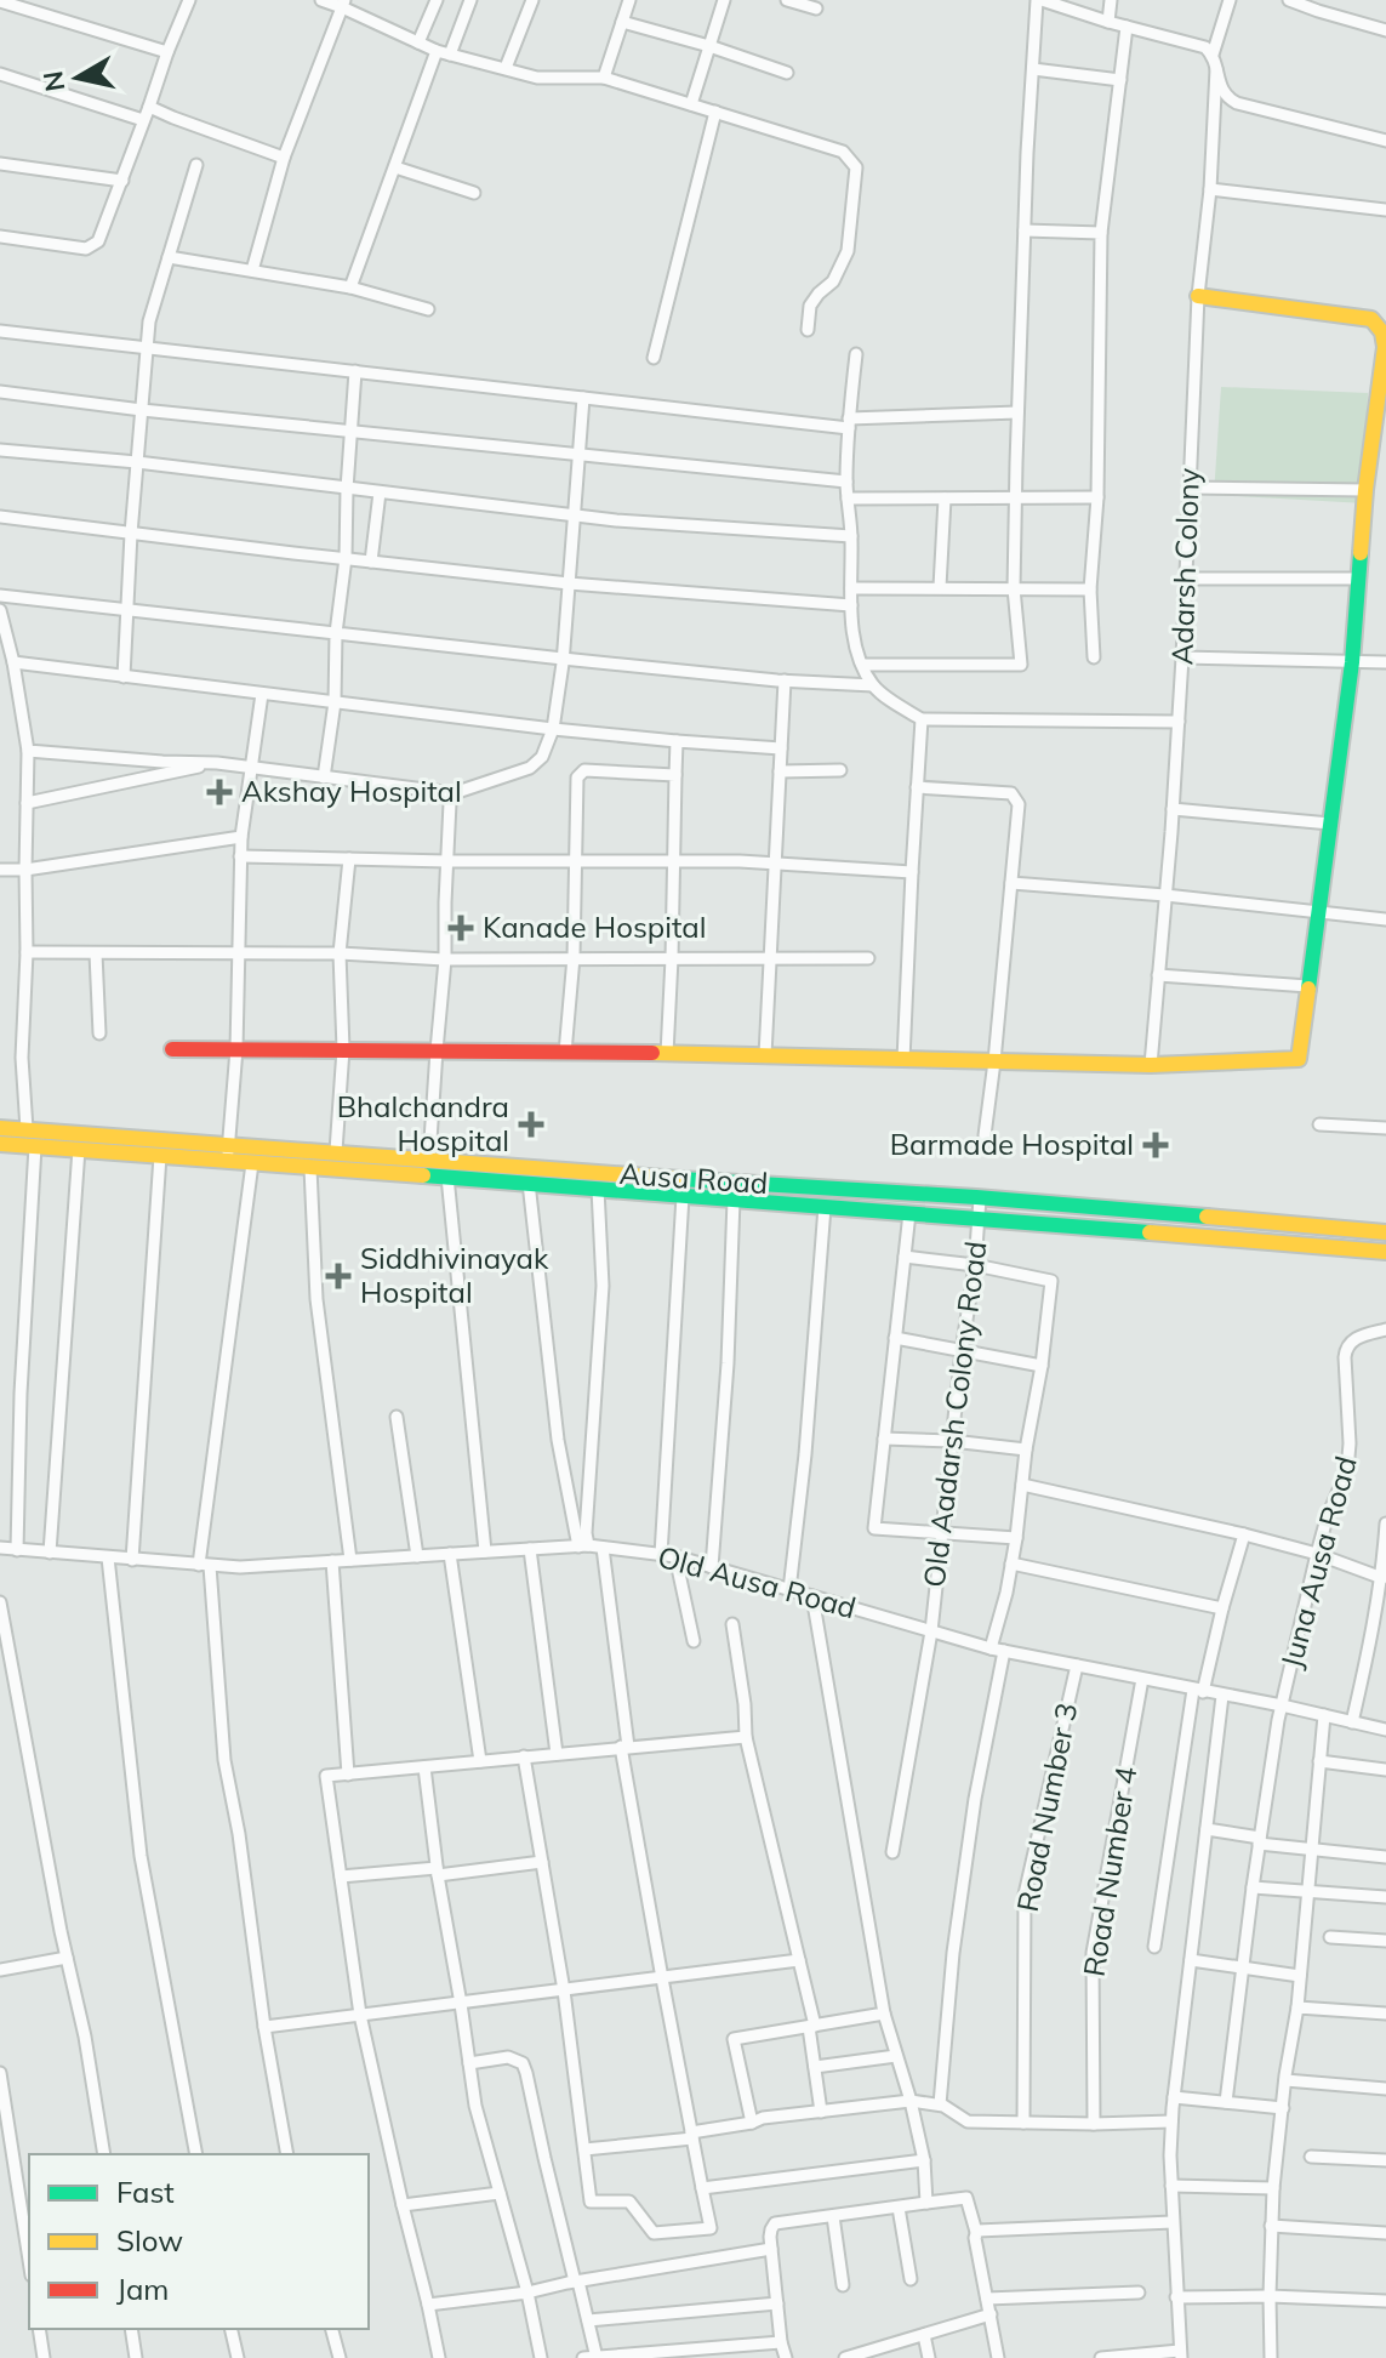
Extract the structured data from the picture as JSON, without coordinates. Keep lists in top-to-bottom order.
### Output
{
  "streets": {
    "main road": ["Ausa Road"],
    "street": [
      "Adarsh Colony",
      "Old Aadarsh Colony Road",
      "Juna Ausa Road",
      "Old Ausa Road",
      "Road Number 3",
      "Road Number 4"
    ]
  },
  "crossings": [
    ["Ausa Road", "Old Aadarsh Colony Road"],
    ["Old Aadarsh Colony Road", "Old Ausa Road"],
    ["Juna Ausa Road", "Old Ausa Road"],
    ["Old Ausa Road", "Road Number 3"],
    ["Old Ausa Road", "Road Number 4"]
  ],
  "places": {
    "health": [
      "Akshay Hospital",
      "Kanade Hospital",
      "Bhalchandra Hospital",
      "Barmade Hospital",
      "Siddhivinayak Hospital"
    ]
  },
  "legend": ["Fast", "Slow", "Jam"],
  "north": "left"
}
